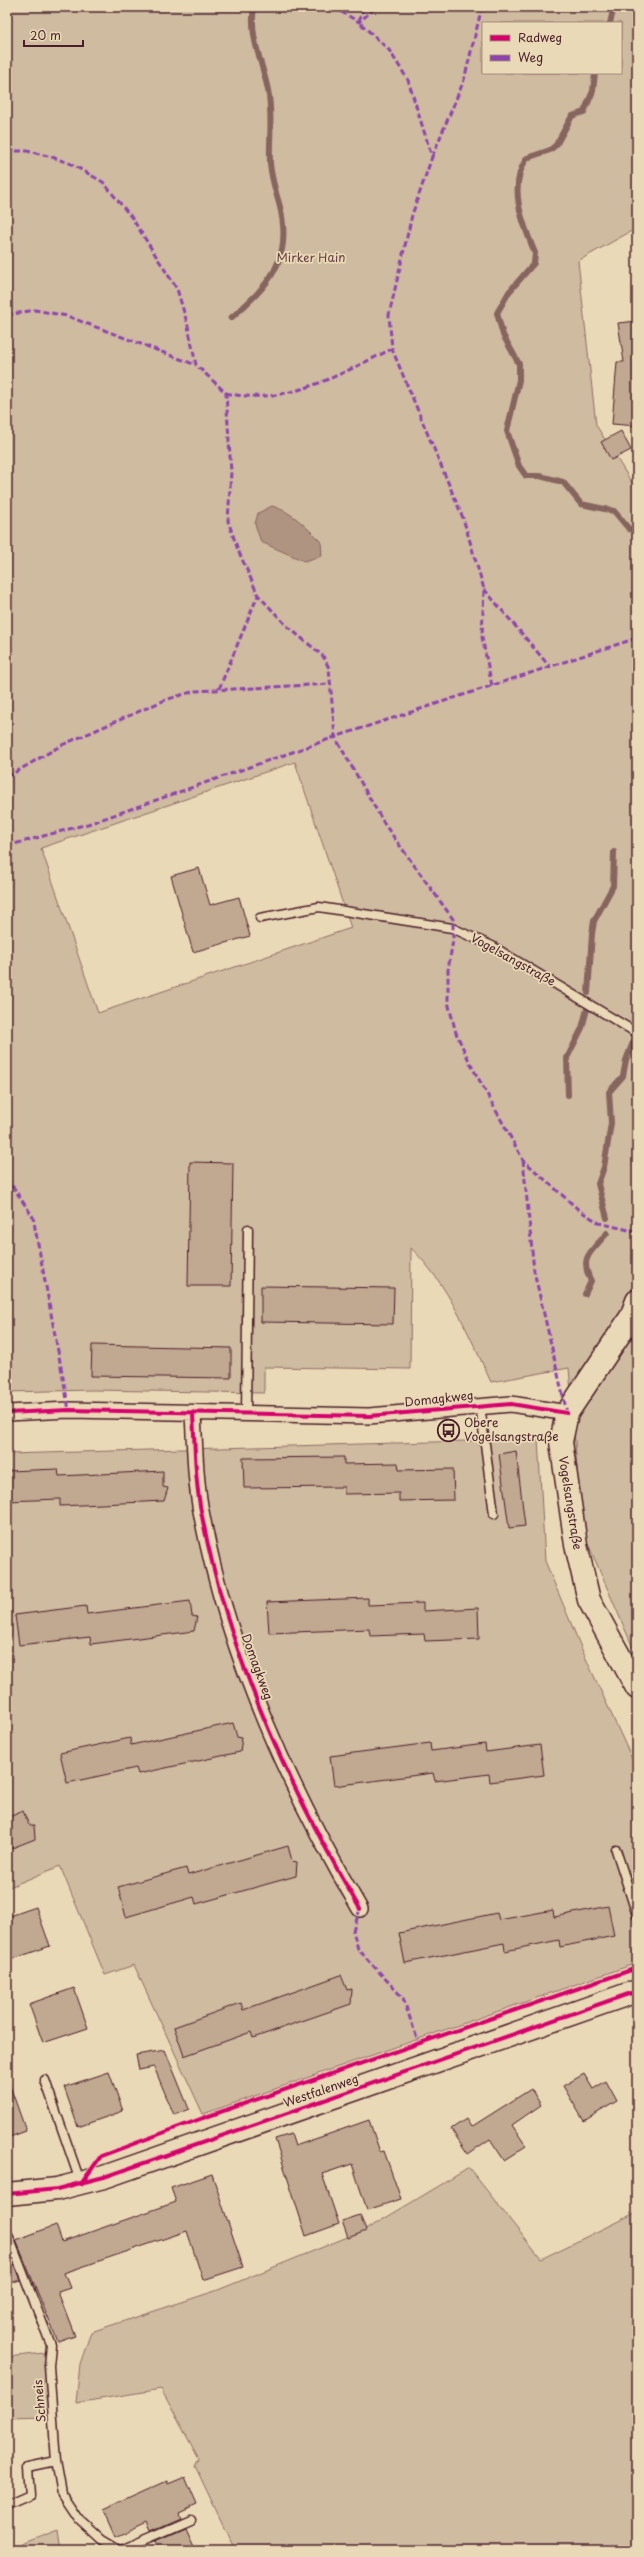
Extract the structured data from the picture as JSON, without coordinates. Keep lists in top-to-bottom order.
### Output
{
  "streets": {
    "street": ["Vogelsangstraße", "Domagkweg", "Westfalenweg"],
    "lane": ["Schneis"]
  },
  "crossings": [
    ["Vogelsangstraße", "Domagkweg"]
  ],
  "parks": ["Mirker Hain"],
  "places": {
    "bus stop": ["Obere Vogelsangstraße"]
  },
  "legend": ["Radweg", "Weg"],
  "scale_bar": "20 m"
}
